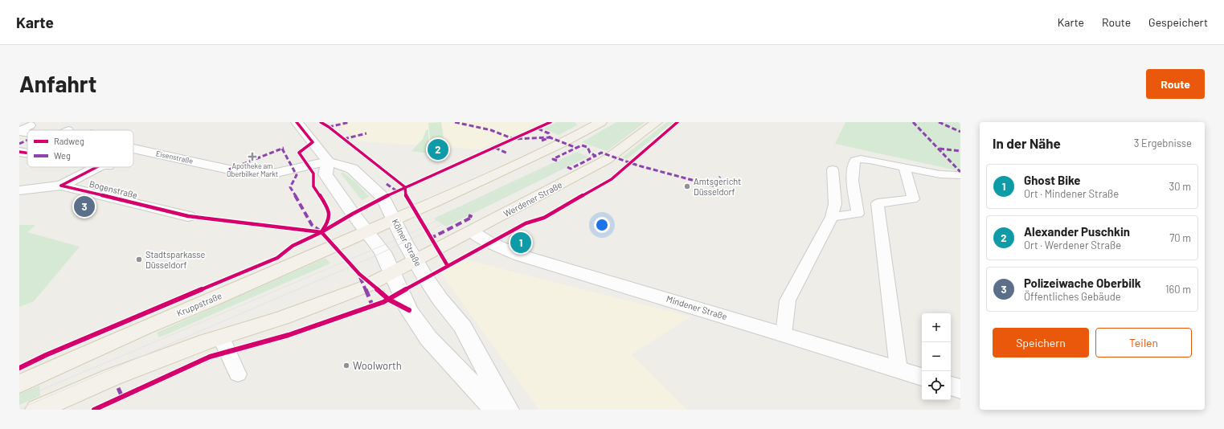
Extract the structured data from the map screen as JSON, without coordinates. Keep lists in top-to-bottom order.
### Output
{
  "streets": {
    "main road": ["Werdener Straße", "Kruppstraße"],
    "street": [
      "Eisenstraße",
      "Bogenstraße",
      "Kölner Straße",
      "Mindener Straße"
    ]
  },
  "crossings": [
    ["Eisenstraße", "Kölner Straße"],
    ["Werdener Straße", "Kölner Straße"],
    ["Werdener Straße", "Mindener Straße"],
    ["Kölner Straße", "Kruppstraße"]
  ],
  "places": {
    "health": ["Apotheke am Oberbilker Markt"],
    "other": ["Amtsgericht Düsseldorf", "Stadtsparkasse Düsseldorf", "Woolworth"]
  },
  "legend": ["Radweg", "Weg"],
  "page": {
    "header": "Karte",
    "nav": ["Karte", "Route", "Gespeichert"],
    "buttons": [
      "Route",
      ["Speichern", "Teilen"]
    ],
    "title": "Anfahrt",
    "heading": ["In der Nähe", "3 Ergebnisse"],
    "pins": ["2", "3", "1"],
    "list": [
      {
        "mark": "1",
        "name": "Ghost Bike",
        "note": "Ort · Mindener Straße",
        "value": "30 m"
      },
      {
        "mark": "2",
        "name": "Alexander Puschkin",
        "note": "Ort · Werdener Straße",
        "value": "70 m"
      },
      {
        "mark": "3",
        "name": "Polizeiwache Oberbilk",
        "note": "Öffentliches Gebäude",
        "value": "160 m"
      }
    ],
    "map_buttons": ["+", "−"]
  }
}
